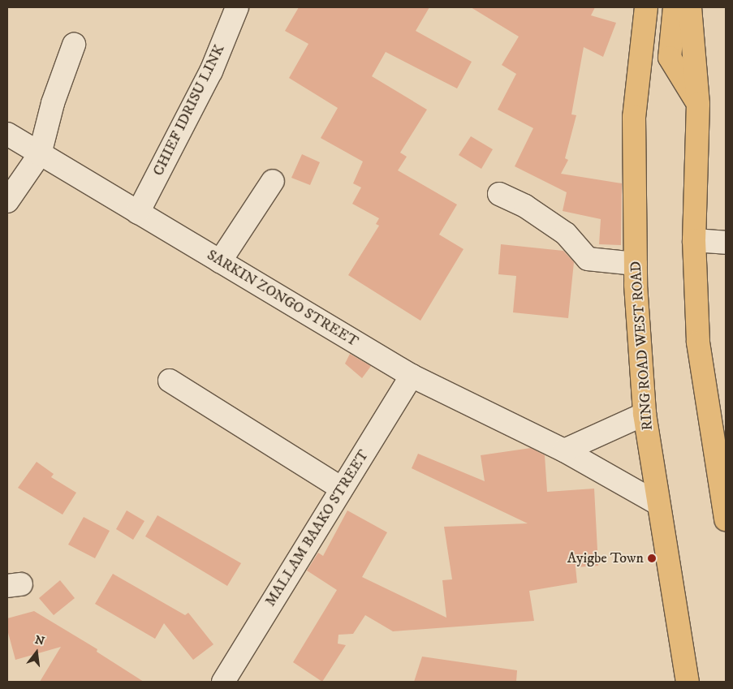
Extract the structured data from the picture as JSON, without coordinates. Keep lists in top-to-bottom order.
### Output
{
  "streets": {
    "main road": ["RING ROAD WEST ROAD"],
    "street": ["CHIEF IDRISU LINK", "SARKIN ZONGO STREET", "MALLAM BAAKO STREET"]
  },
  "crossings": [
    ["CHIEF IDRISU LINK", "SARKIN ZONGO STREET"],
    ["SARKIN ZONGO STREET", "RING ROAD WEST ROAD"],
    ["SARKIN ZONGO STREET", "MALLAM BAAKO STREET"]
  ],
  "places": ["Ayigbe Town"],
  "north": "top"
}
